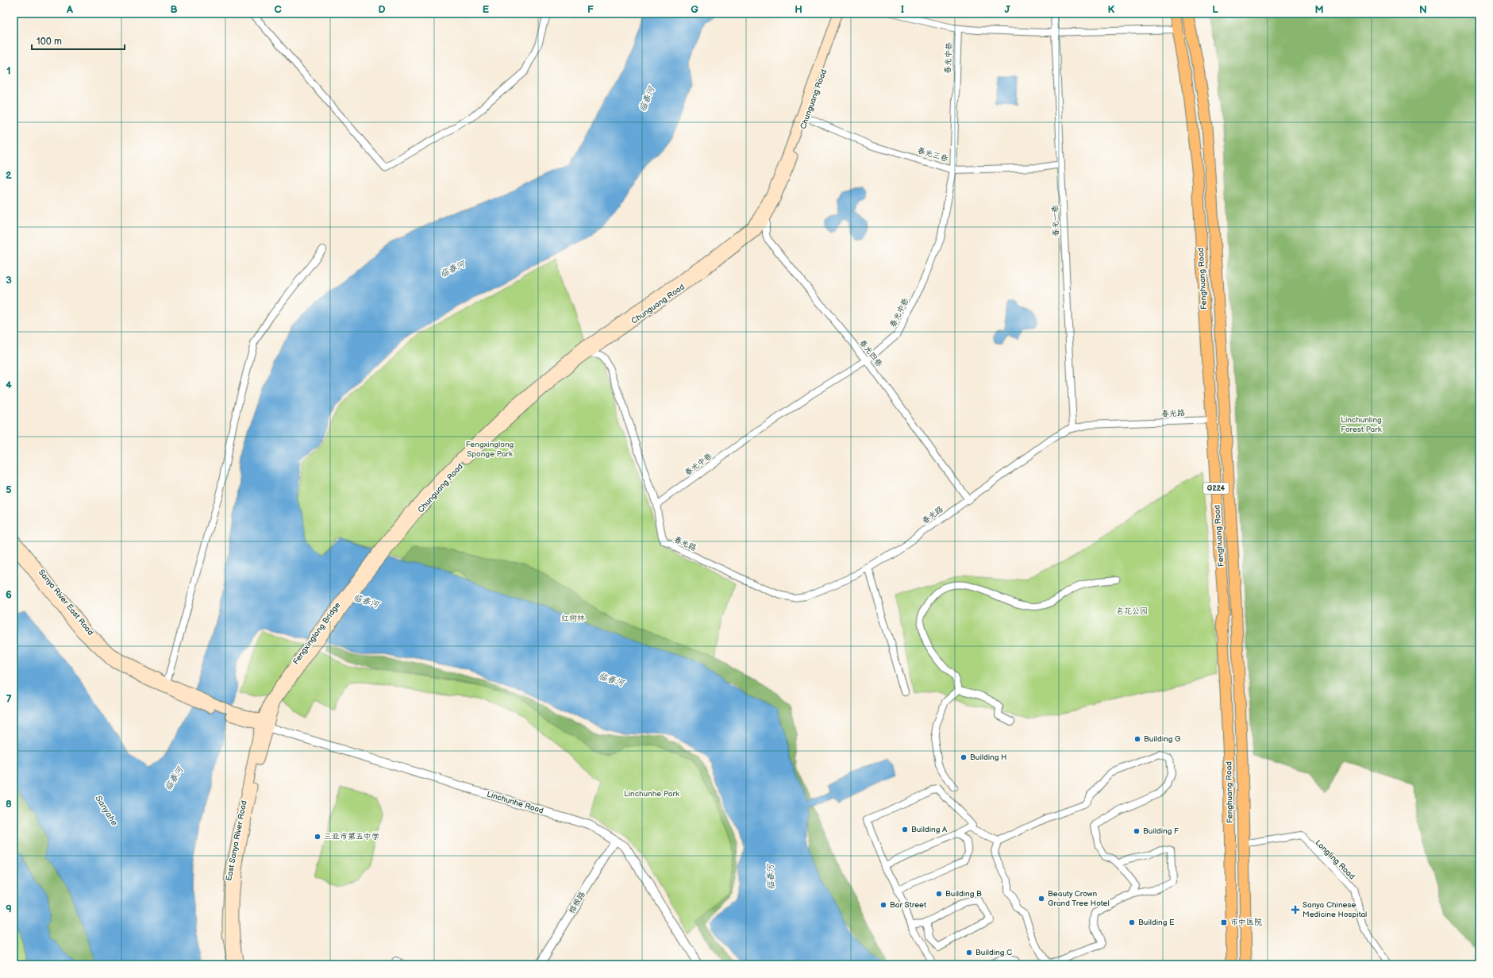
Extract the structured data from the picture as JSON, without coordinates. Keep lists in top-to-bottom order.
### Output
{
  "streets": {
    "highway": ["Fenghuang Road", "G224"],
    "main road": [
      "Chunguang Road",
      "Sanya River East Road",
      "Fengxinglong Bridge",
      "East Sanya River Road"
    ],
    "street": [
      "春光中巷",
      "春光三巷",
      "春光一巷",
      "春光四巷",
      "春光路",
      "Linchunhe Road",
      "Longling Road",
      "榕根路"
    ]
  },
  "crossings": [
    ["春光中巷", "春光三巷"],
    ["春光中巷", "春光四巷"],
    ["春光中巷", "春光路"],
    ["Chunguang Road", "春光三巷"],
    ["Chunguang Road", "春光四巷"],
    ["Chunguang Road", "Fengxinglong Bridge"],
    ["春光三巷", "春光一巷"],
    ["春光一巷", "春光路"],
    ["Fenghuang Road", "春光路"],
    ["Fenghuang Road", "Longling Road"],
    ["春光四巷", "春光路"],
    ["Fengxinglong Bridge", "Linchunhe Road"],
    ["Fengxinglong Bridge", "East Sanya River Road"],
    ["Linchunhe Road", "East Sanya River Road"],
    ["Linchunhe Road", "榕根路"]
  ],
  "water": ["临春河", "Sanyahe"],
  "parks": [
    "Linchunling Forest Park",
    "Fengxinglong Sponge Park",
    "名花公园",
    "红树林",
    "Linchunhe Park"
  ],
  "places": {
    "other": [
      "Building G",
      "Building H",
      "Building A",
      "Building F",
      "三亚市第五中学",
      "Building B",
      "Beauty Crown Grand Tree Hotel",
      "Bar Street",
      "Building E",
      "Building C"
    ],
    "health": ["Sanya Chinese Medicine Hospital"],
    "transit": ["市中医院"]
  },
  "scale_bar": "100 m",
  "grid": {
    "columns": [
      "A",
      "B",
      "C",
      "D",
      "E",
      "F",
      "G",
      "H",
      "I",
      "J",
      "K",
      "L",
      "M",
      "N"
    ],
    "rows": [
      "1",
      "2",
      "3",
      "4",
      "5",
      "6",
      "7",
      "8",
      "9"
    ]
  }
}
